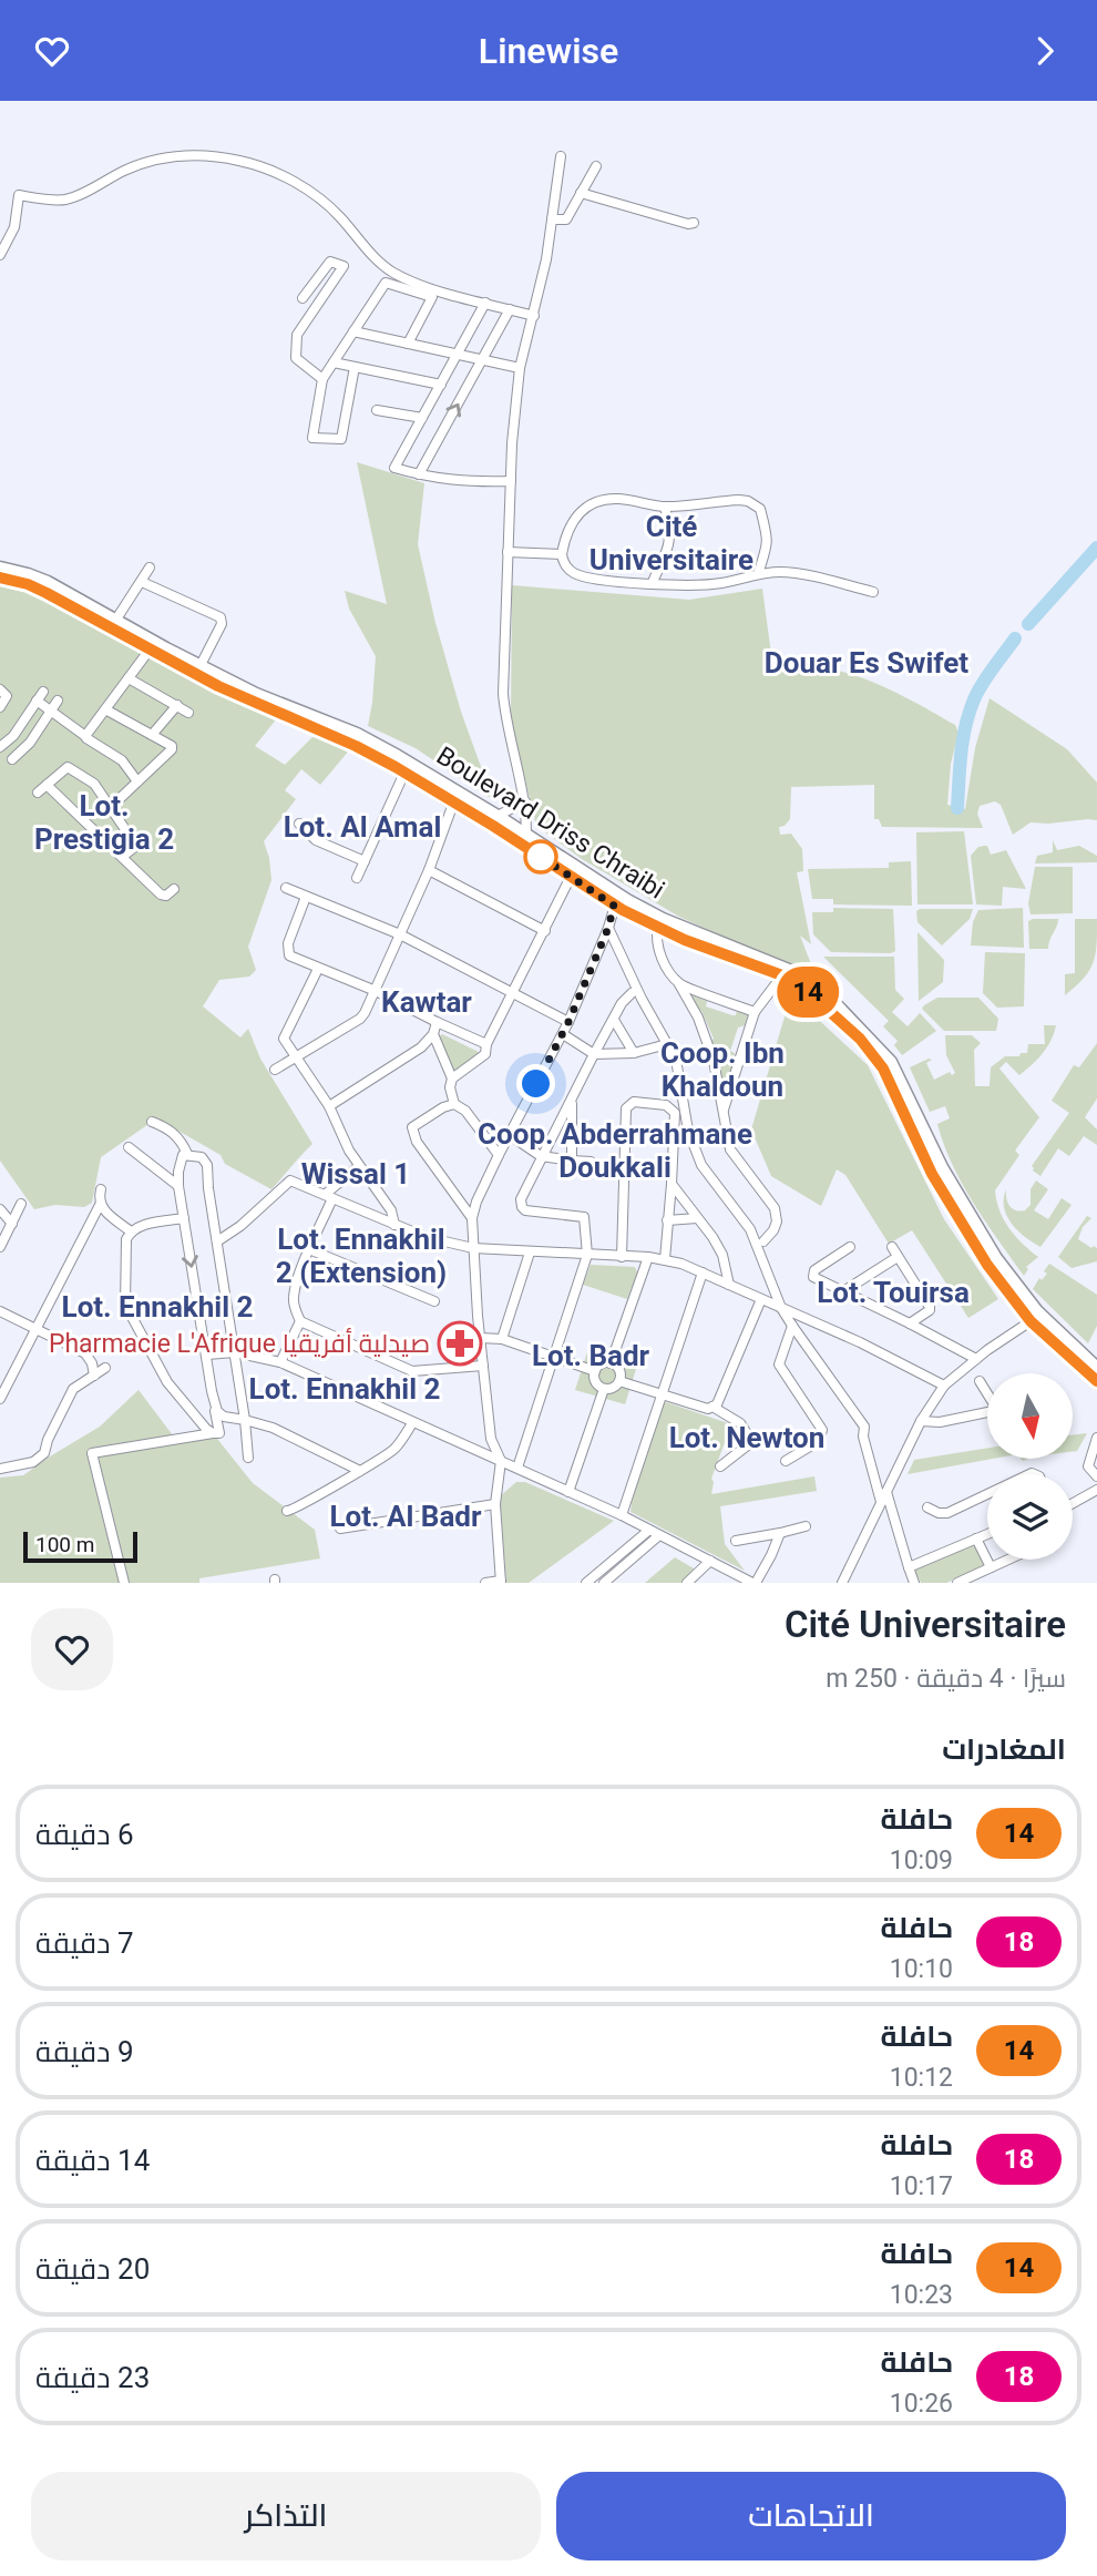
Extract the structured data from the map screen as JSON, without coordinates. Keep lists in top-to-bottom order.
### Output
{
  "streets": {
    "main road": ["Boulevard Driss Chraibi"]
  },
  "districts": [
    "Cité Universitaire",
    "Douar Es Swifet",
    "Lot. Prestigia 2",
    "Lot. Al Amal",
    "Kawtar",
    "Coop. Ibn Khaldoun",
    "Coop. Abderrahmane Doukkali",
    "Wissal 1",
    "Lot. Ennakhil 2 (Extension)",
    "Lot. Touirsa",
    "Lot. Ennakhil 2",
    "Lot. Badr",
    "Lot. Ennakhil 2",
    "Lot. Newton",
    "Lot. Al Badr"
  ],
  "places": {
    "pharmacy": ["Pharmacie L'Afrique صيدلية أفريقيا"]
  },
  "lines": ["bus line 14"],
  "scale_bar": "100 m",
  "north": "bottom",
  "page": {
    "header": "Linewise",
    "on_map": "14",
    "scale": "100 m",
    "heading": [
      ["Cité Universitaire", "سيرًا · 4 دقيقة · 250 m"],
      "المغادرات"
    ],
    "list": [
      {
        "mark": "14",
        "name": "حافلة",
        "note": "10:09",
        "value": "6 دقيقة"
      },
      {
        "mark": "18",
        "name": "حافلة",
        "note": "10:10",
        "value": "7 دقيقة"
      },
      {
        "mark": "14",
        "name": "حافلة",
        "note": "10:12",
        "value": "9 دقيقة"
      },
      {
        "mark": "18",
        "name": "حافلة",
        "note": "10:17",
        "value": "14 دقيقة"
      },
      {
        "mark": "14",
        "name": "حافلة",
        "note": "10:23",
        "value": "20 دقيقة"
      },
      {
        "mark": "18",
        "name": "حافلة",
        "note": "10:26",
        "value": "23 دقيقة"
      }
    ],
    "buttons": ["الاتجاهات", "التذاكر"]
  }
}
